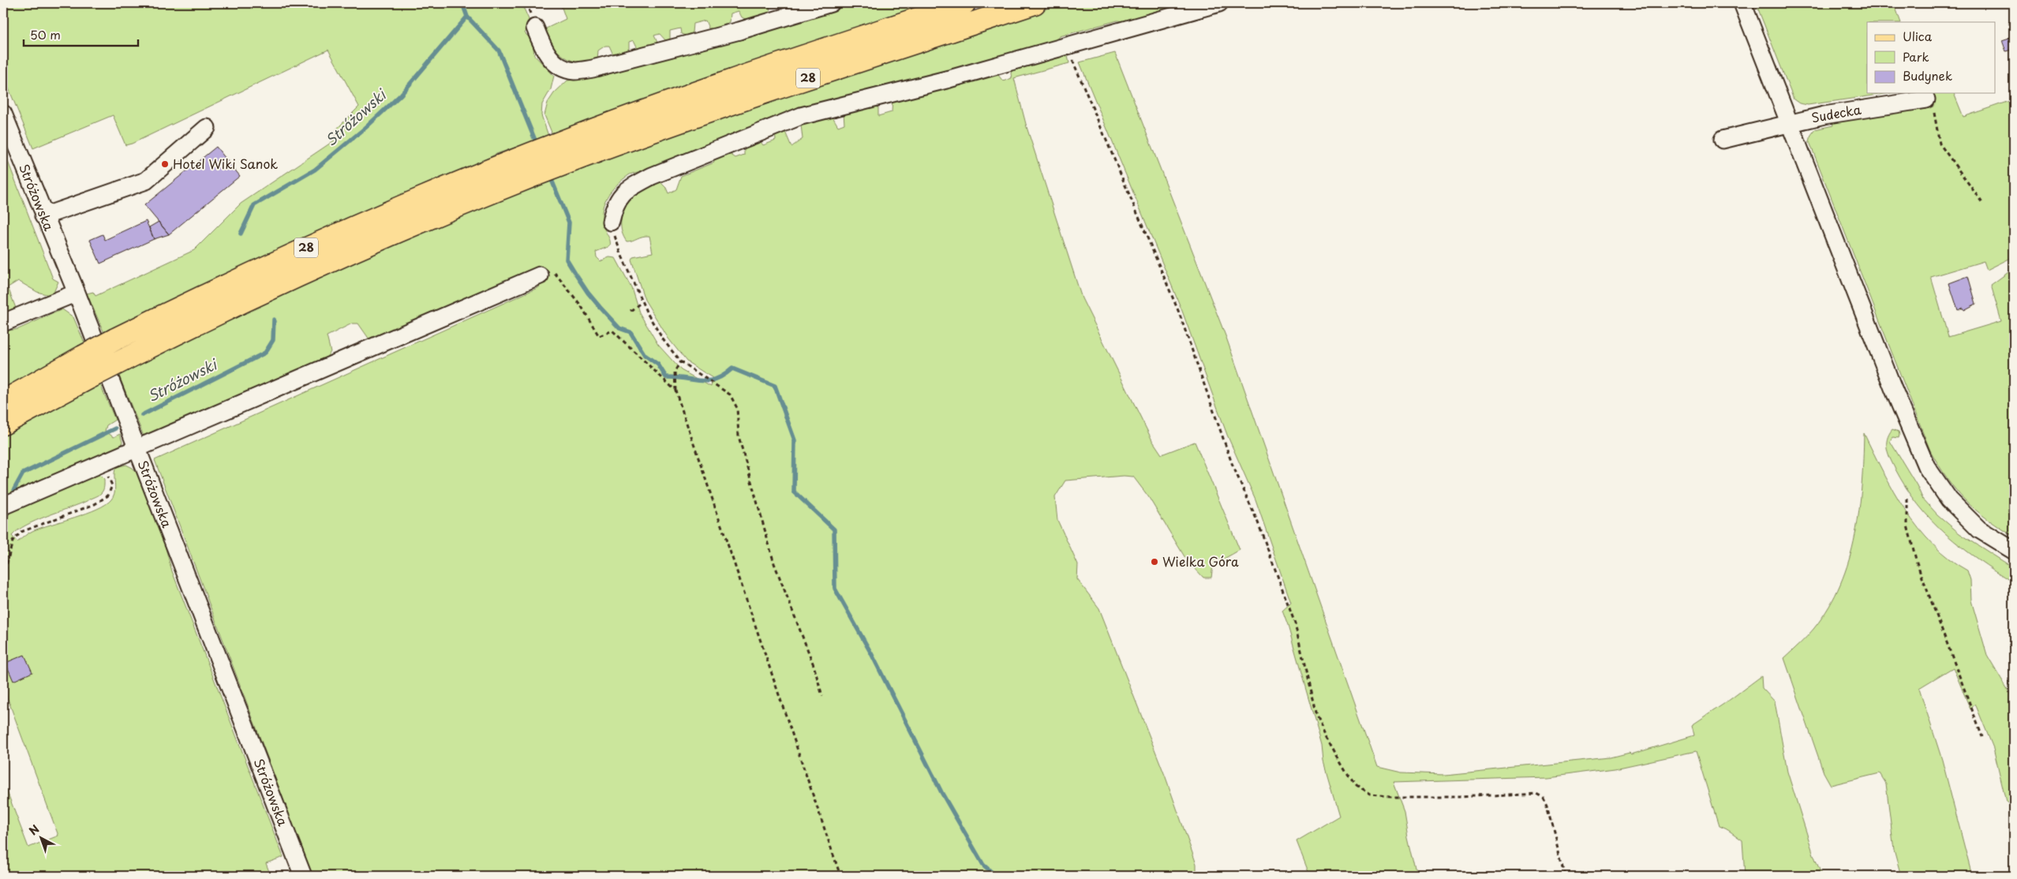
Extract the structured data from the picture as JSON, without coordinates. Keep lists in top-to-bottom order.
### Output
{
  "streets": {
    "main road": ["28"],
    "street": ["Sudecka", "Stróżowska"]
  },
  "water": ["Stróżowski"],
  "places": ["Hotel Wiki Sanok", "Wielka Góra"],
  "legend": ["Ulica", "Park", "Budynek"],
  "scale_bar": "50 m",
  "north": "top left"
}
